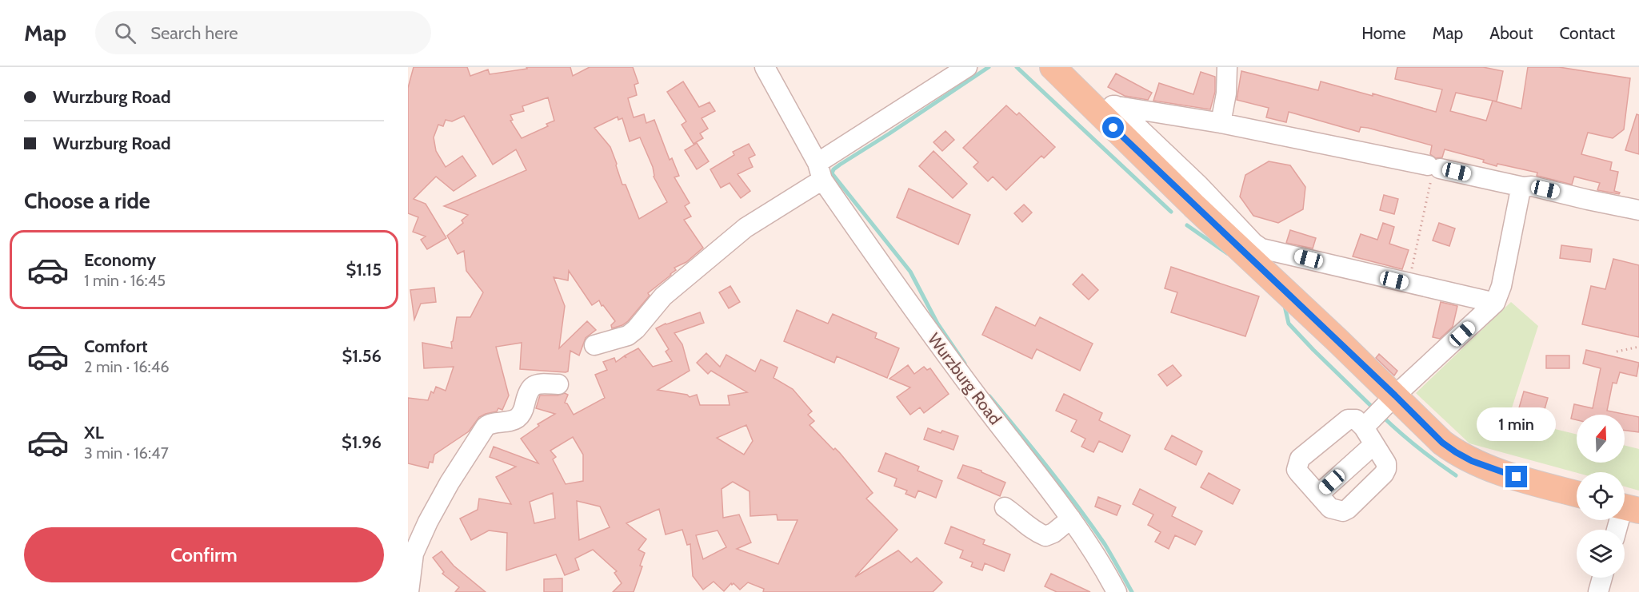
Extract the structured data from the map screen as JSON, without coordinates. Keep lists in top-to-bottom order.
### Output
{
  "streets": {
    "street": ["Wurzburg Road"]
  },
  "north": "top",
  "page": {
    "header": "Map",
    "search": "Search here",
    "nav": [
      "Home",
      "Map",
      "About",
      "Contact"
    ],
    "banner": ["Wurzburg Road", "Wurzburg Road"],
    "heading": "Choose a ride",
    "list": [
      {
        "name": "Economy",
        "note": "1 min · 16:45",
        "value": "$1.15"
      },
      {
        "name": "Comfort",
        "note": "2 min · 16:46",
        "value": "$1.56"
      },
      {
        "name": "XL",
        "note": "3 min · 16:47",
        "value": "$1.96"
      }
    ],
    "bubble": "1 min",
    "buttons": "Confirm"
  }
}
